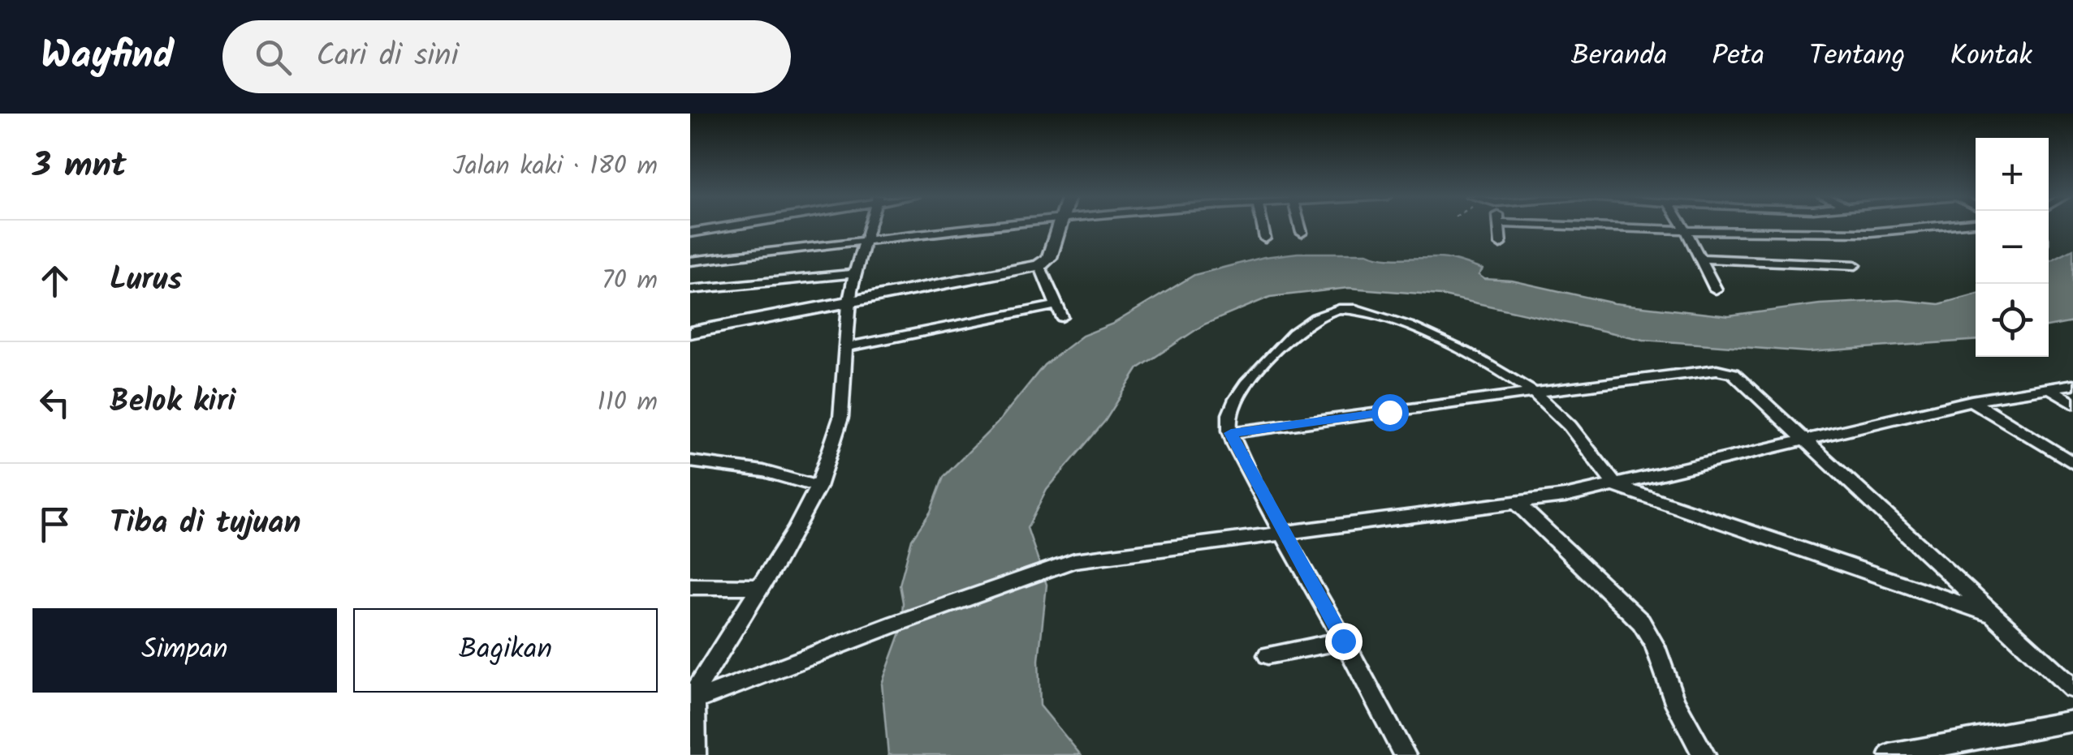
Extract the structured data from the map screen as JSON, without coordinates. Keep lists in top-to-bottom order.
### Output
{
  "page": {
    "header": "Wayfind",
    "search": "Cari di sini",
    "nav": [
      "Beranda",
      "Peta",
      "Tentang",
      "Kontak"
    ],
    "heading": ["3 mnt", "Jalan kaki · 180 m"],
    "map_buttons": ["+", "−"],
    "list": [
      ["Lurus", "70 m"],
      ["Belok kiri", "110 m"],
      "Tiba di tujuan"
    ],
    "buttons": ["Simpan", "Bagikan"]
  }
}
